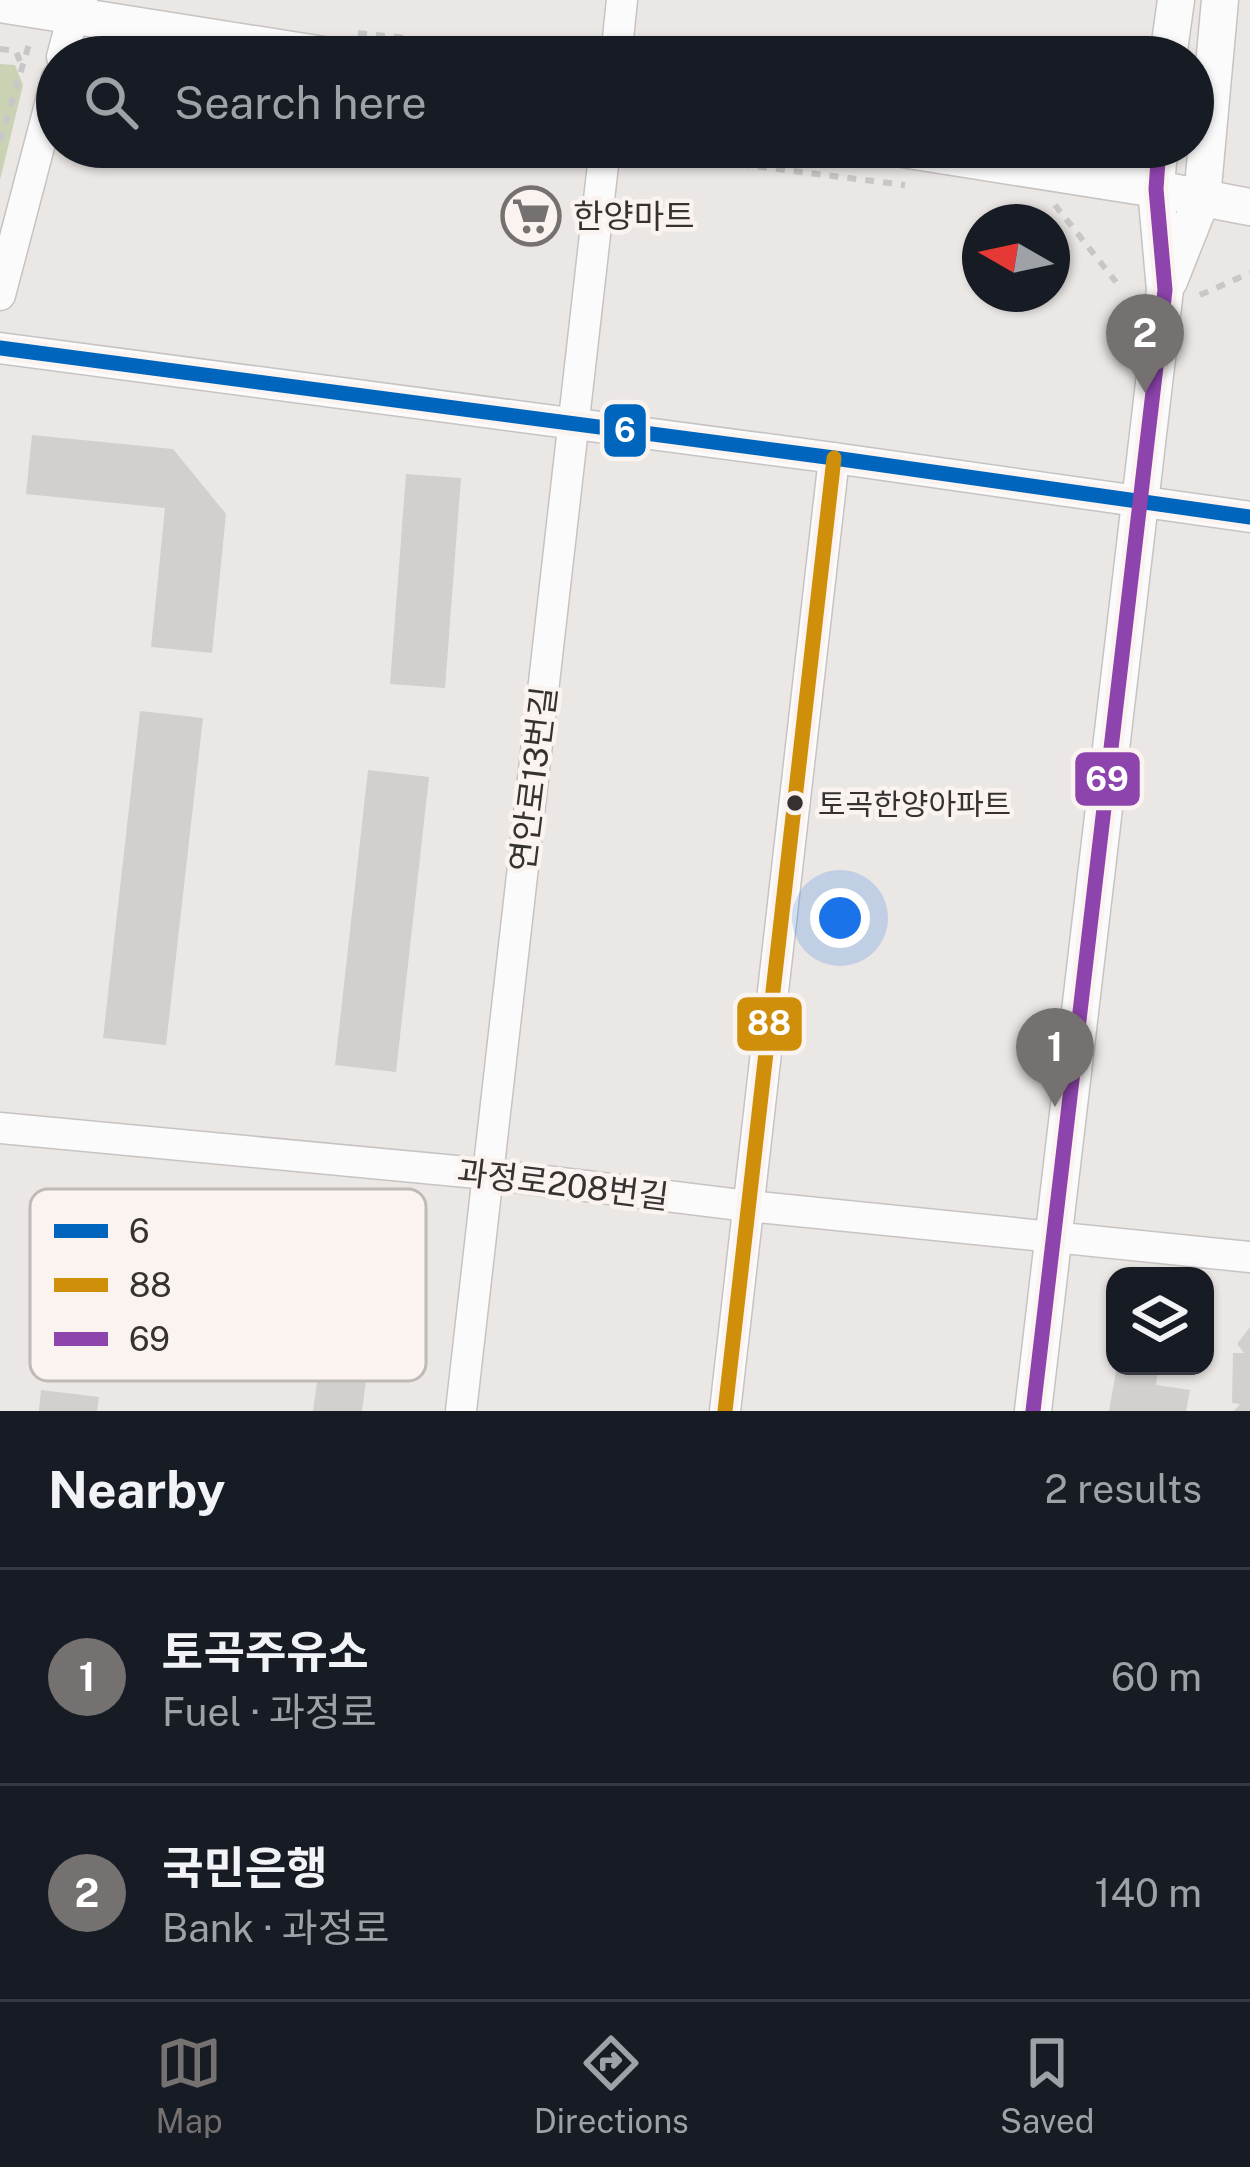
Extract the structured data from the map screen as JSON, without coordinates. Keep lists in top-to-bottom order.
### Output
{
  "streets": {
    "street": ["연안로13번길", "과정로208번길"]
  },
  "crossings": [
    ["연안로13번길", "과정로208번길"]
  ],
  "places": {
    "supermarket": ["한양마트"],
    "other": ["토곡한양아파트"]
  },
  "lines": ["transit line 69", "transit line 6", "transit line 88"],
  "legend": ["6", "88", "69"],
  "north": "left",
  "page": {
    "search": "Search here",
    "pins": ["2", "1"],
    "heading": ["Nearby", "2 results"],
    "list": [
      {
        "mark": "1",
        "name": "토곡주유소",
        "note": "Fuel · 과정로",
        "value": "60 m"
      },
      {
        "mark": "2",
        "name": "국민은행",
        "note": "Bank · 과정로",
        "value": "140 m"
      }
    ],
    "nav": ["Map", "Directions", "Saved"]
  }
}
